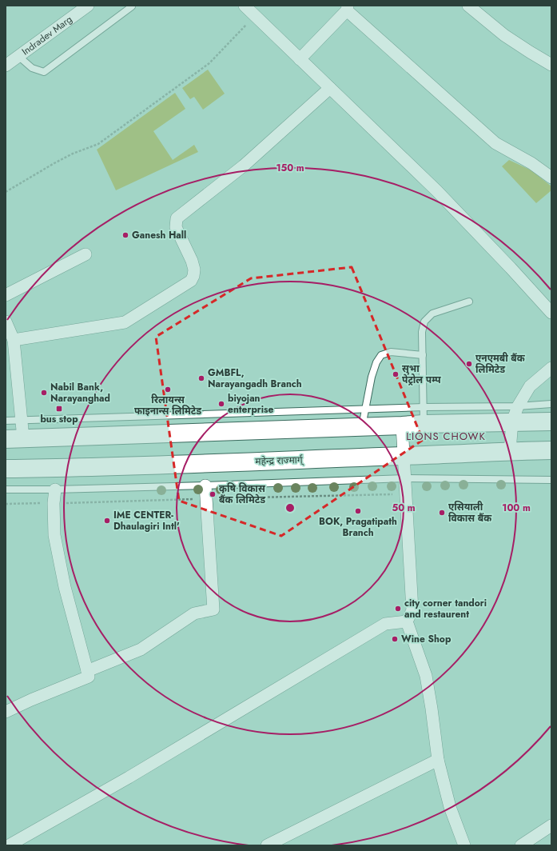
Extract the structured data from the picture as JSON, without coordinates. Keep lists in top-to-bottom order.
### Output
{
  "streets": {
    "highway": ["महेन्द्र राज्मार्ग्"],
    "street": ["Indradev Marg"]
  },
  "districts": ["LIONS CHOWK"],
  "places": {
    "other": [
      "Ganesh Hall",
      "एनएमबी बैंक लिमिटेड",
      "सुभा पेट्रोल पम्प",
      "GMBFL, Narayangadh Branch",
      "रिलायन्स फाइनान्स लिमिटेड",
      "Nabil Bank, Narayanghad",
      "biyojan enterprise",
      "कृषि विकास बैंक लिमिटेड",
      "BOK, Pragatipath Branch",
      "एसियाली विकास बैंक",
      "IME CENTER- Dhaulagiri Intl'",
      "city corner tandori and restaurent",
      "Wine Shop"
    ],
    "transit": ["bus stop"]
  },
  "rings": ["150 m", "50 m", "100 m"]
}
